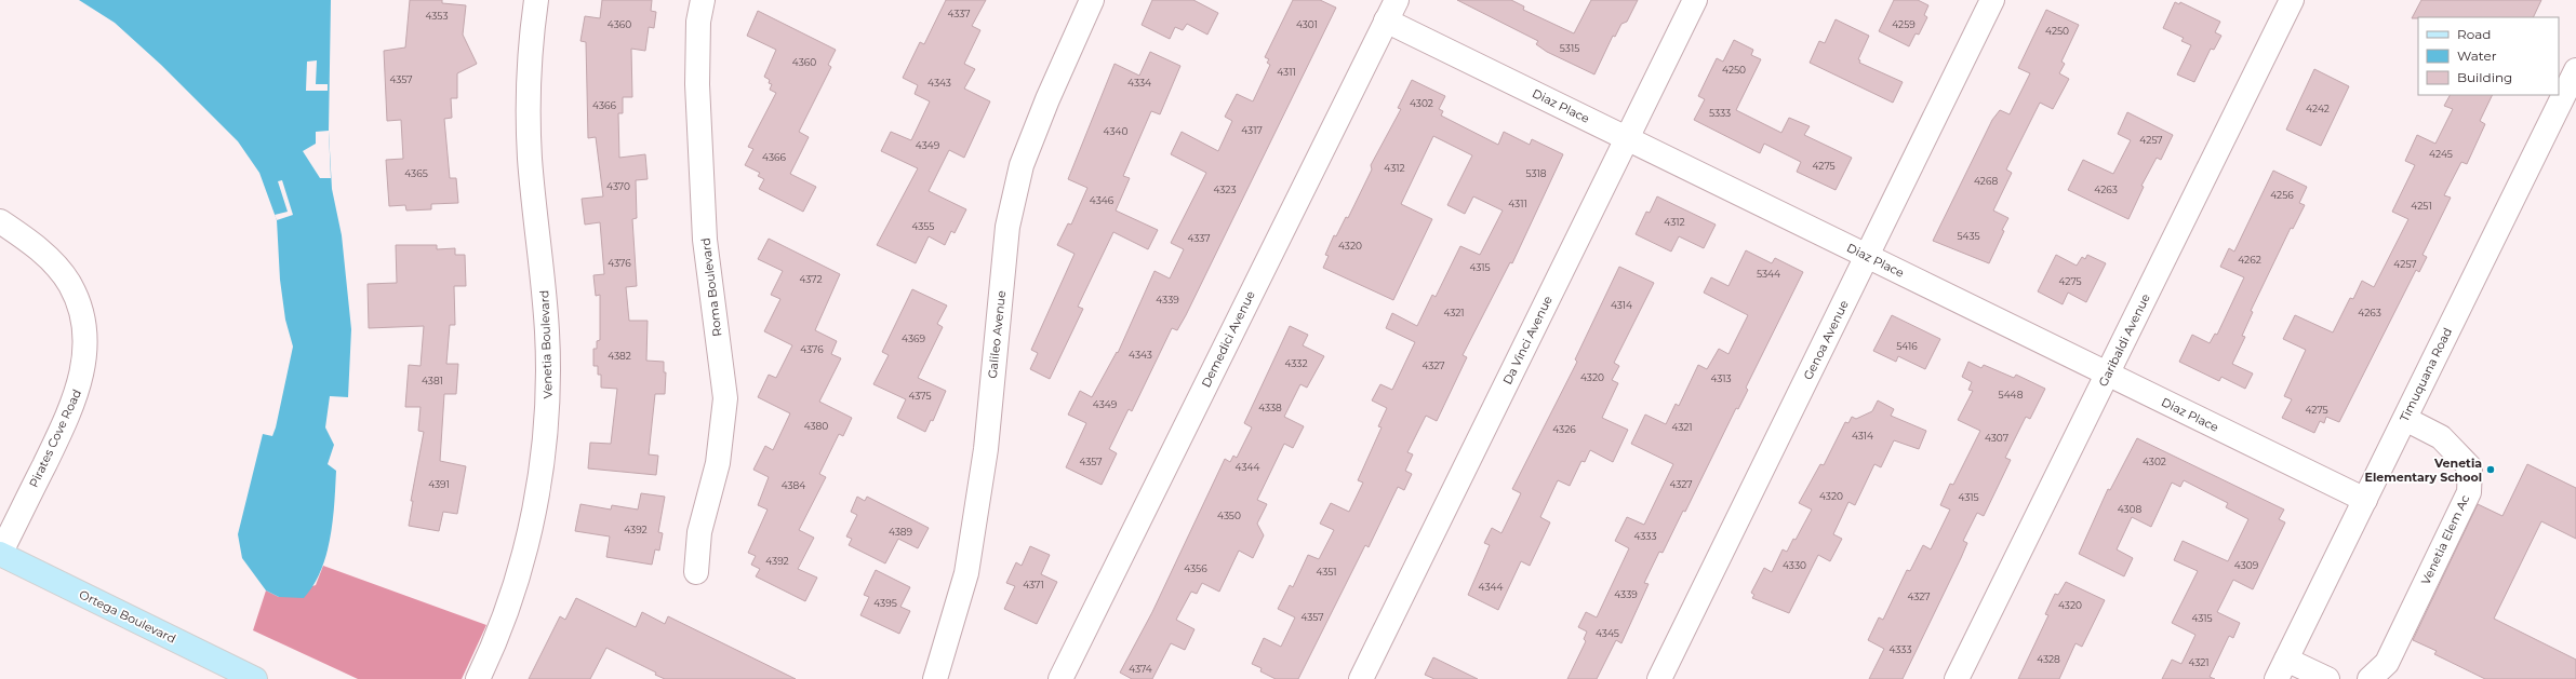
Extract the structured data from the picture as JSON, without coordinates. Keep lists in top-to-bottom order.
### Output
{
  "streets": {
    "main road": ["Ortega Boulevard"],
    "street": [
      "Diaz Place",
      "Roma Boulevard",
      "Galileo Avenue",
      "Demedici Avenue",
      "Da Vinci Avenue",
      "Genoa Avenue",
      "Garibaldi Avenue",
      "Venetia Boulevard",
      "Timuquana Road",
      "Pirates Cove Road",
      "Venetia Elem Ac"
    ]
  },
  "crossings": [
    ["Diaz Place", "Demedici Avenue"],
    ["Diaz Place", "Da Vinci Avenue"],
    ["Diaz Place", "Genoa Avenue"],
    ["Diaz Place", "Garibaldi Avenue"],
    ["Diaz Place", "Timuquana Road"],
    ["Timuquana Road", "Venetia Elem Ac"],
    ["Pirates Cove Road", "Ortega Boulevard"]
  ],
  "places": ["Venetia Elementary School"],
  "house_numbers": [
    "4337",
    "4353",
    "4360",
    "4301",
    "4259",
    "4250",
    "5315",
    "4360",
    "4250",
    "4311",
    "4357",
    "4343",
    "4334",
    "4302",
    "4366",
    "4242",
    "5333",
    "4317",
    "4340",
    "4257",
    "4349",
    "4245",
    "4366",
    "4275",
    "4312",
    "4365",
    "5318",
    "4268",
    "4370",
    "4323",
    "4263",
    "4256",
    "4346",
    "4311",
    "4251",
    "4312",
    "4355",
    "5435",
    "4337",
    "4320",
    "4262",
    "4376",
    "4257",
    "4315",
    "5344",
    "4372",
    "4275",
    "4339",
    "4314",
    "4321",
    "4263",
    "4369",
    "5416",
    "4376",
    "4343",
    "4382",
    "4332",
    "4327",
    "4320",
    "4313",
    "4381",
    "5448",
    "4375",
    "4349",
    "4338",
    "4275",
    "4380",
    "4321",
    "4326",
    "4314",
    "4307",
    "4357",
    "4302",
    "4344",
    "4391",
    "4327",
    "4384",
    "4320",
    "4315",
    "4308",
    "4350",
    "4392",
    "4389",
    "4333",
    "4392",
    "4330",
    "4309",
    "4356",
    "4351",
    "4371",
    "4344",
    "4339",
    "4327",
    "4395",
    "4320",
    "4357",
    "4315",
    "4345",
    "4333",
    "4328",
    "4321",
    "4374"
  ],
  "legend": ["Road", "Water", "Building"]
}
